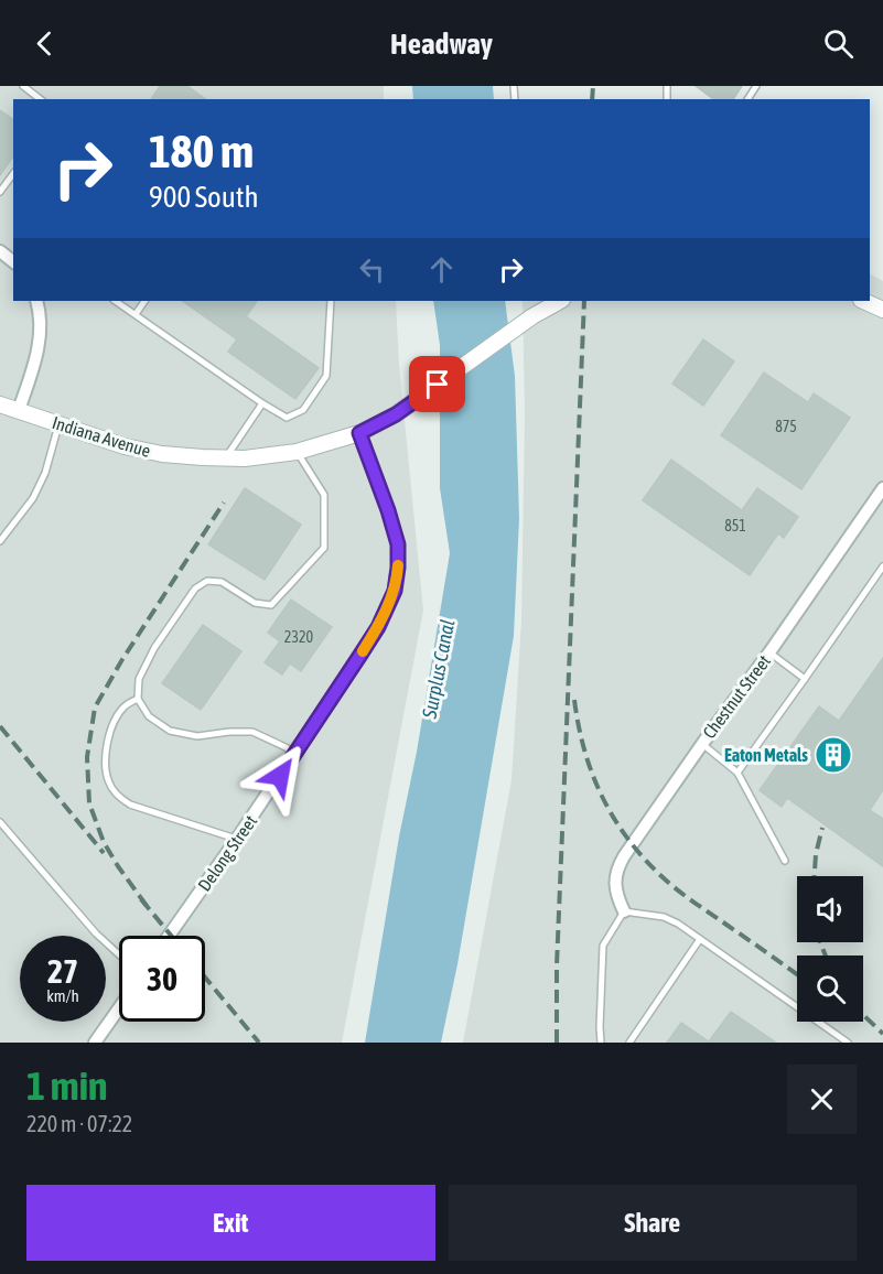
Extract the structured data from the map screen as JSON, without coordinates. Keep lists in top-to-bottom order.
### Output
{
  "streets": {
    "street": ["Indiana Avenue", "Chestnut Street", "Delong Street"]
  },
  "crossings": [
    ["Indiana Avenue", "Delong Street"]
  ],
  "water": ["Surplus Canal"],
  "places": {
    "building": ["Eaton Metals"]
  },
  "house_numbers": ["875", "851", "2320"],
  "page": {
    "header": "Headway",
    "turn": ["180 m", "900 South"],
    "speed": "27 km/h",
    "limit": "30",
    "heading": ["1 min", "220 m · 07:22"],
    "buttons": ["Exit", "Share"]
  }
}
